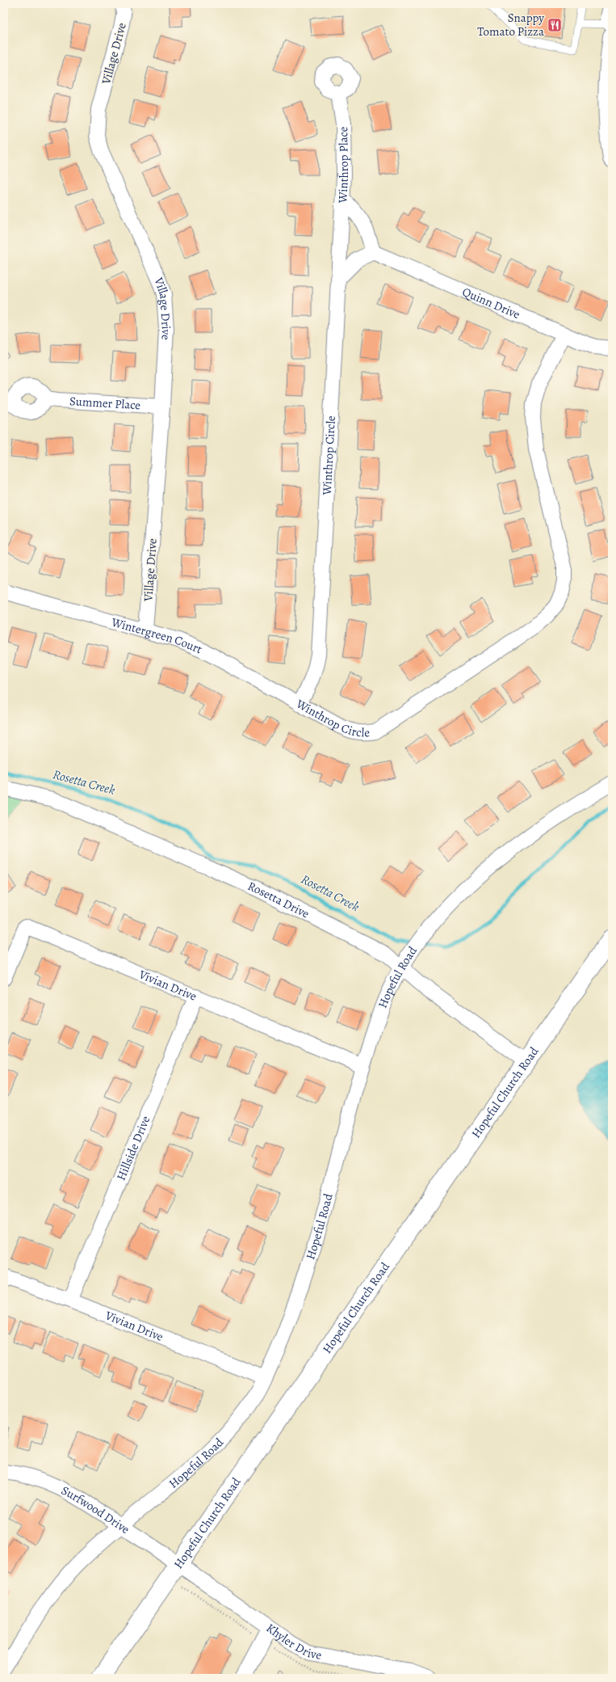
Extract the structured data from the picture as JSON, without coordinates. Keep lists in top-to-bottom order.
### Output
{
  "streets": {
    "main road": ["Hopeful Church Road"],
    "street": [
      "Village Drive",
      "Winthrop Place",
      "Quinn Drive",
      "Summer Place",
      "Winthrop Circle",
      "Wintergreen Court",
      "Rosetta Drive",
      "Hopeful Road",
      "Vivian Drive",
      "Hillside Drive",
      "Surfwood Drive",
      "Khyler Drive"
    ]
  },
  "crossings": [
    ["Village Drive", "Summer Place"],
    ["Village Drive", "Wintergreen Court"],
    ["Winthrop Place", "Winthrop Circle"],
    ["Quinn Drive", "Winthrop Circle"],
    ["Winthrop Circle", "Wintergreen Court"],
    ["Rosetta Drive", "Hopeful Road"],
    ["Rosetta Drive", "Hopeful Church Road"],
    ["Hopeful Road", "Vivian Drive"],
    ["Hopeful Road", "Surfwood Drive"],
    ["Vivian Drive", "Hillside Drive"],
    ["Hopeful Church Road", "Surfwood Drive"],
    ["Hopeful Church Road", "Khyler Drive"],
    ["Surfwood Drive", "Khyler Drive"]
  ],
  "water": ["Rosetta Creek"],
  "places": {
    "restaurant": ["Snappy Tomato Pizza"]
  }
}
